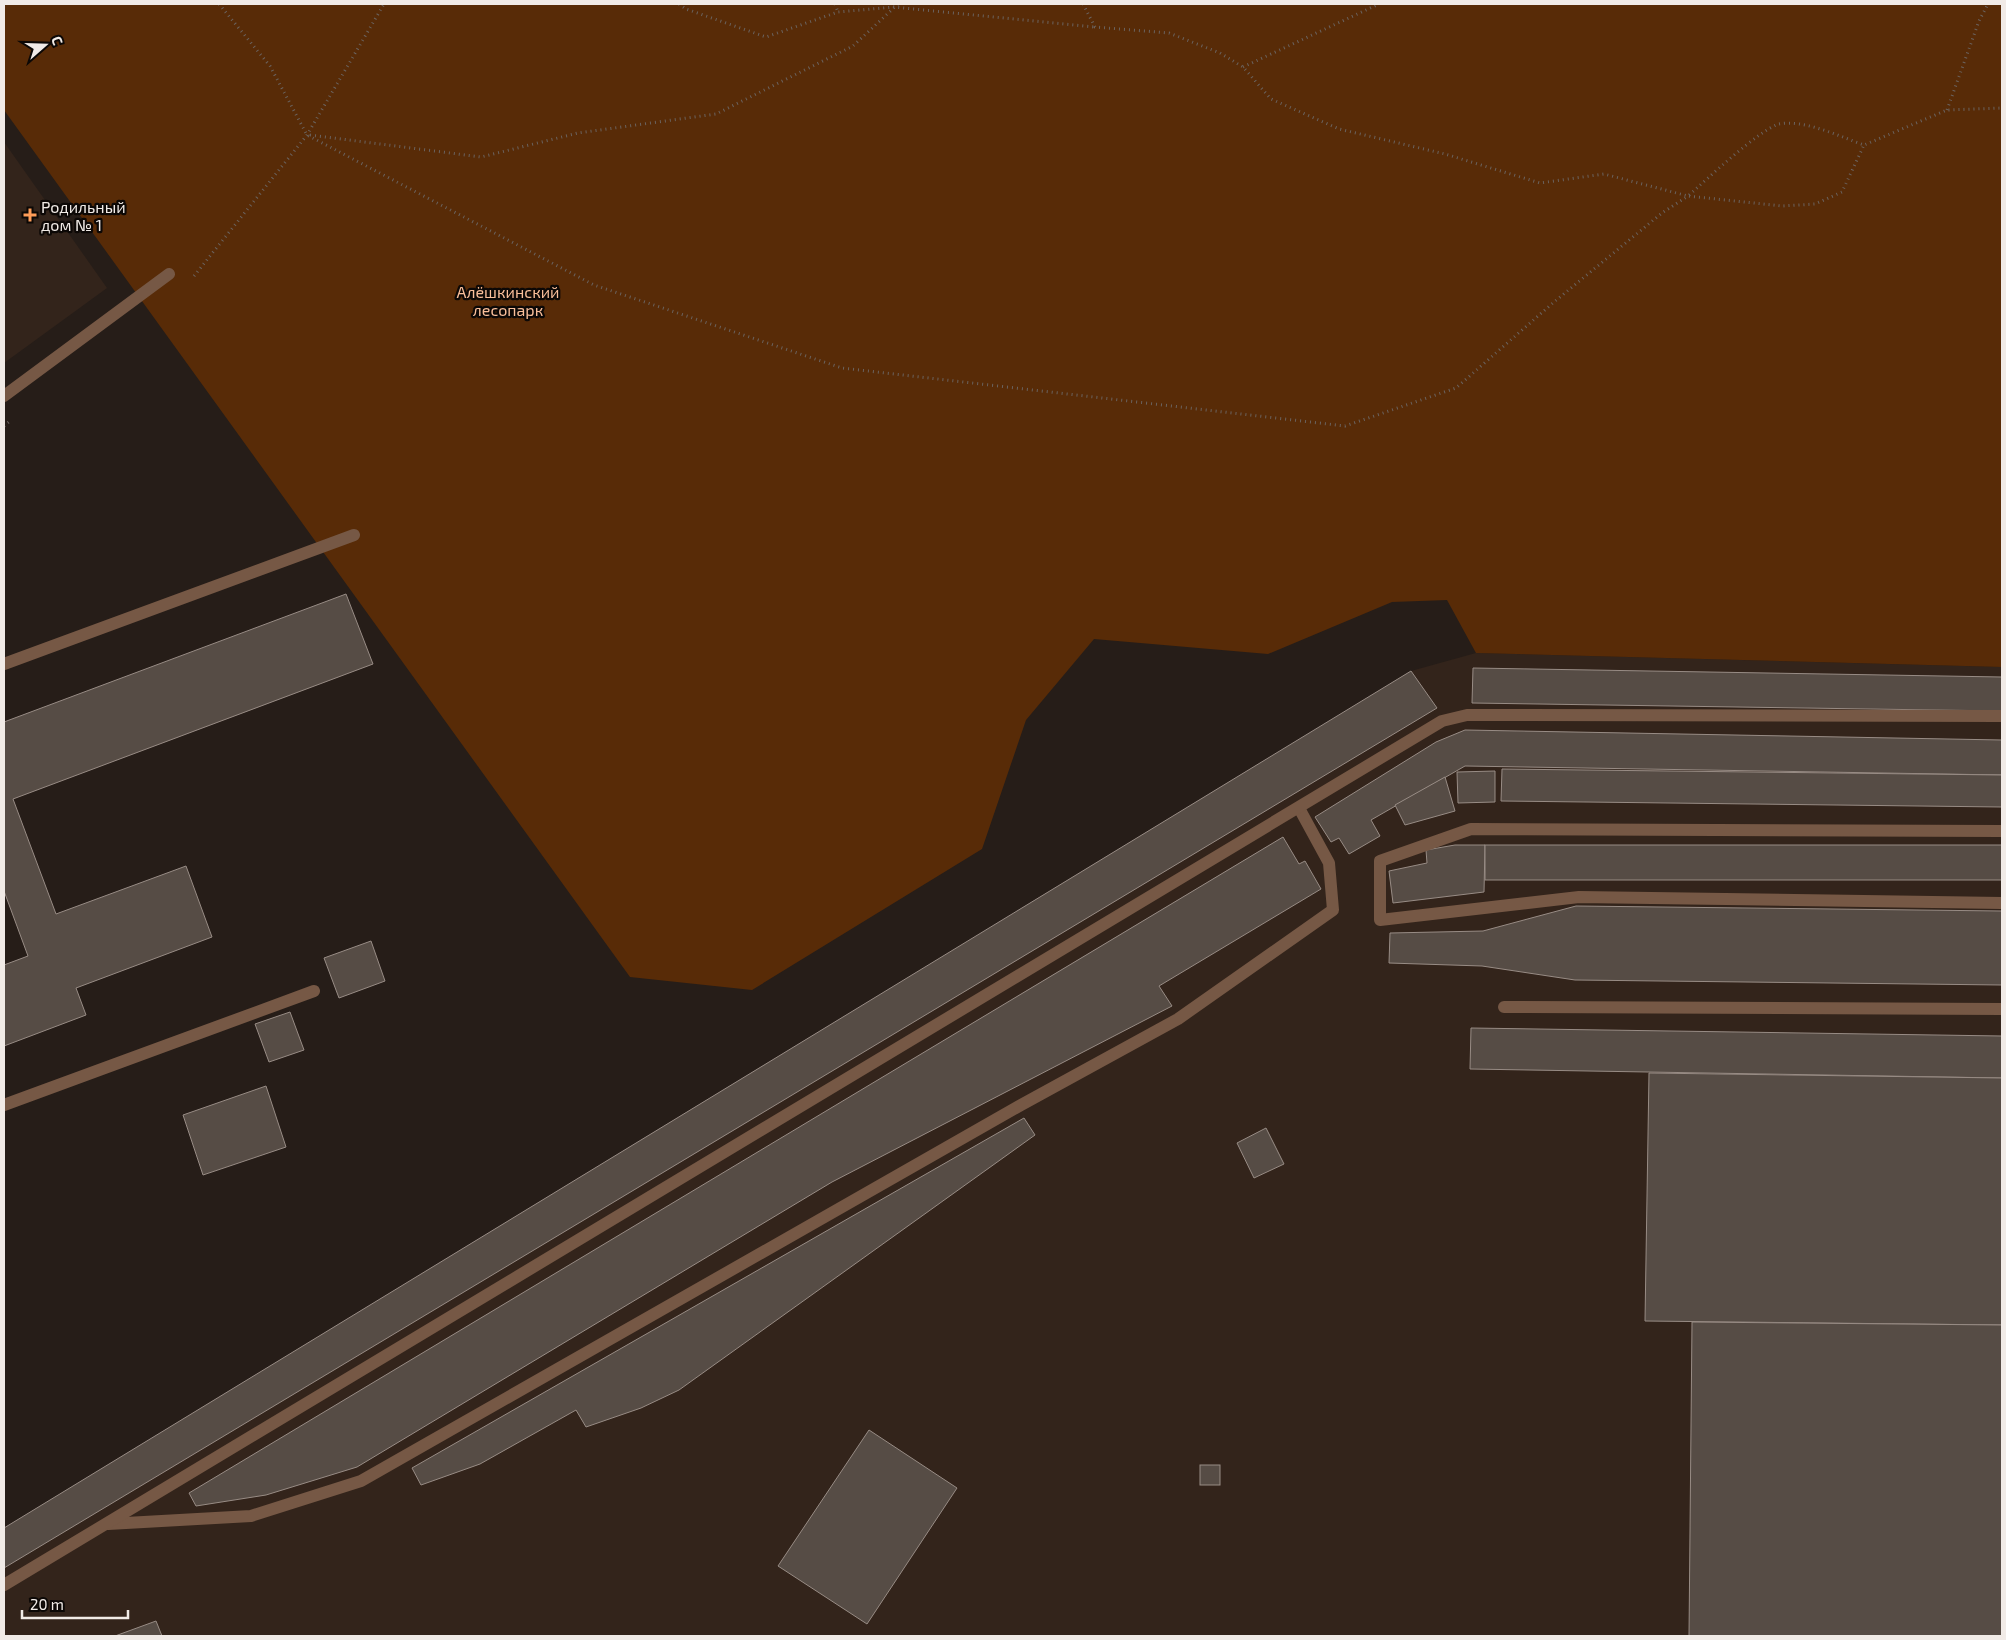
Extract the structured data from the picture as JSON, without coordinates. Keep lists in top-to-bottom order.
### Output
{
  "parks": ["Алёшкинский лесопарк"],
  "places": {
    "health": ["Родильный дом № 1"]
  },
  "scale_bar": "20 m",
  "north": "right"
}
